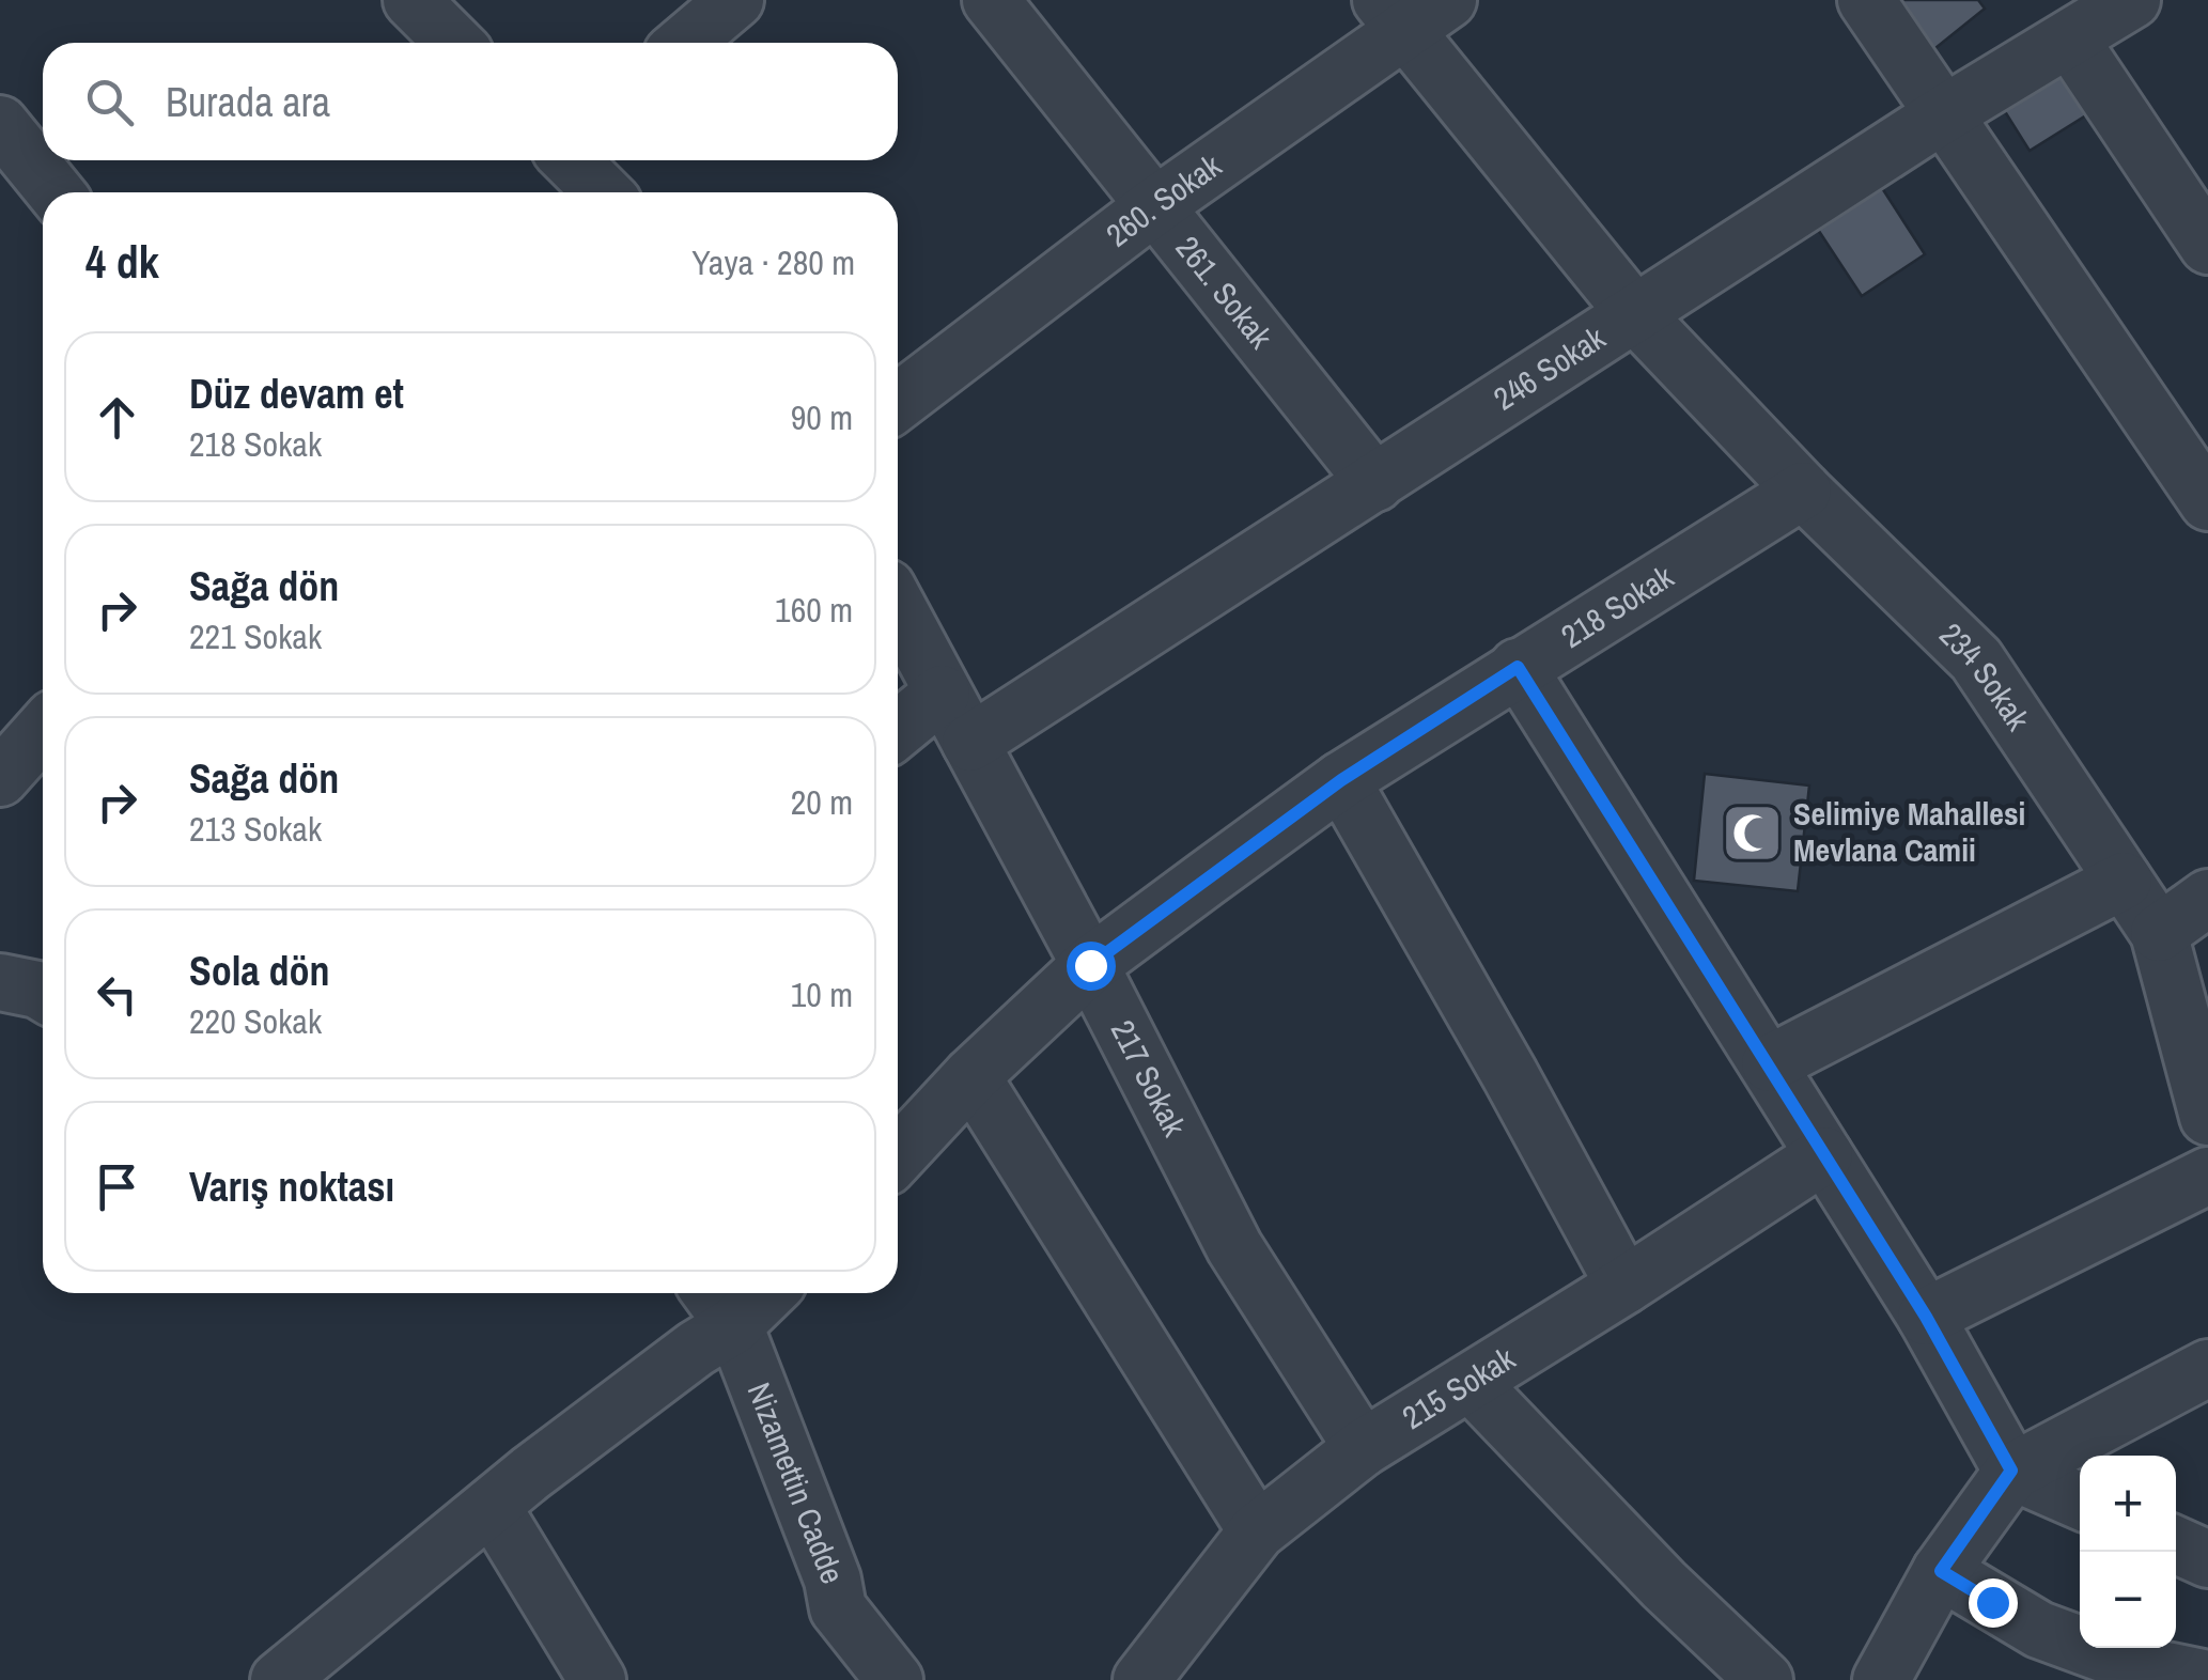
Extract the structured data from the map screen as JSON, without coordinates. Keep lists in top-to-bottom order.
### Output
{
  "streets": {
    "street": [
      "260. Sokak",
      "261. Sokak",
      "246 Sokak",
      "218 Sokak",
      "234 Sokak",
      "217 Sokak",
      "215 Sokak",
      "Nizamettin Cadde"
    ]
  },
  "crossings": [
    ["260. Sokak", "261. Sokak"],
    ["260. Sokak", "234 Sokak"],
    ["261. Sokak", "246 Sokak"],
    ["246 Sokak", "234 Sokak"],
    ["246 Sokak", "217 Sokak"],
    ["218 Sokak", "234 Sokak"],
    ["218 Sokak", "217 Sokak"],
    ["217 Sokak", "215 Sokak"]
  ],
  "places": {
    "mosque": ["Selimiye Mahallesi Mevlana Camii"]
  },
  "page": {
    "search": "Burada ara",
    "heading": ["4 dk", "Yaya · 280 m"],
    "list": [
      ["Düz devam et", "218 Sokak", "90 m"],
      ["Sağa dön", "221 Sokak", "160 m"],
      ["Sağa dön", "213 Sokak", "20 m"],
      ["Sola dön", "220 Sokak", "10 m"],
      "Varış noktası"
    ],
    "map_buttons": ["+", "−"]
  }
}
